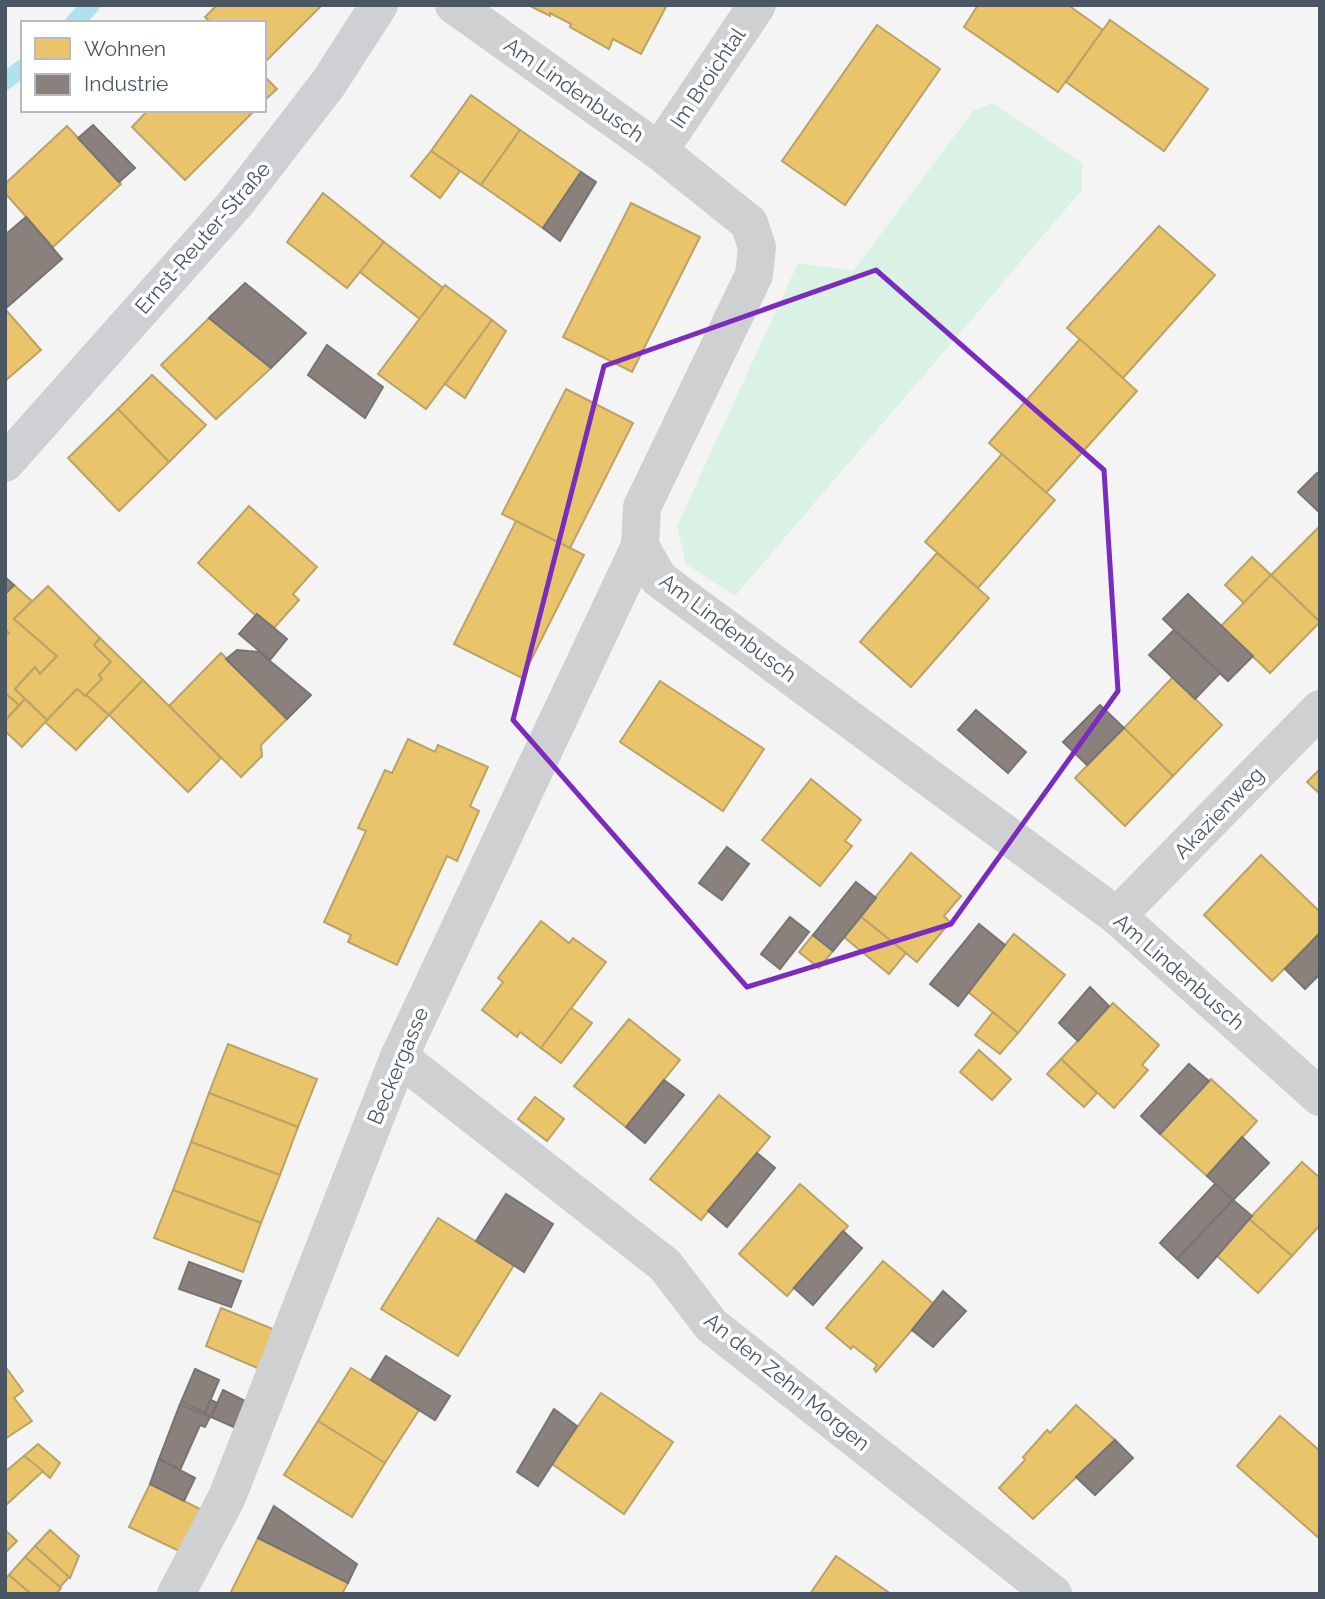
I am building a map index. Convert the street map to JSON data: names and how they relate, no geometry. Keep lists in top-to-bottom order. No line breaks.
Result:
{"streets":{"street":["Im Broichtal","Am Lindenbusch","Ernst-Reuter-Straße","Akazienweg","Beckergasse","An den Zehn Morgen"]},"crossings":[["Im Broichtal","Am Lindenbusch"],["Am Lindenbusch","Akazienweg"],["Am Lindenbusch","Beckergasse"],["Beckergasse","An den Zehn Morgen"]],"legend":["Wohnen","Industrie"]}
